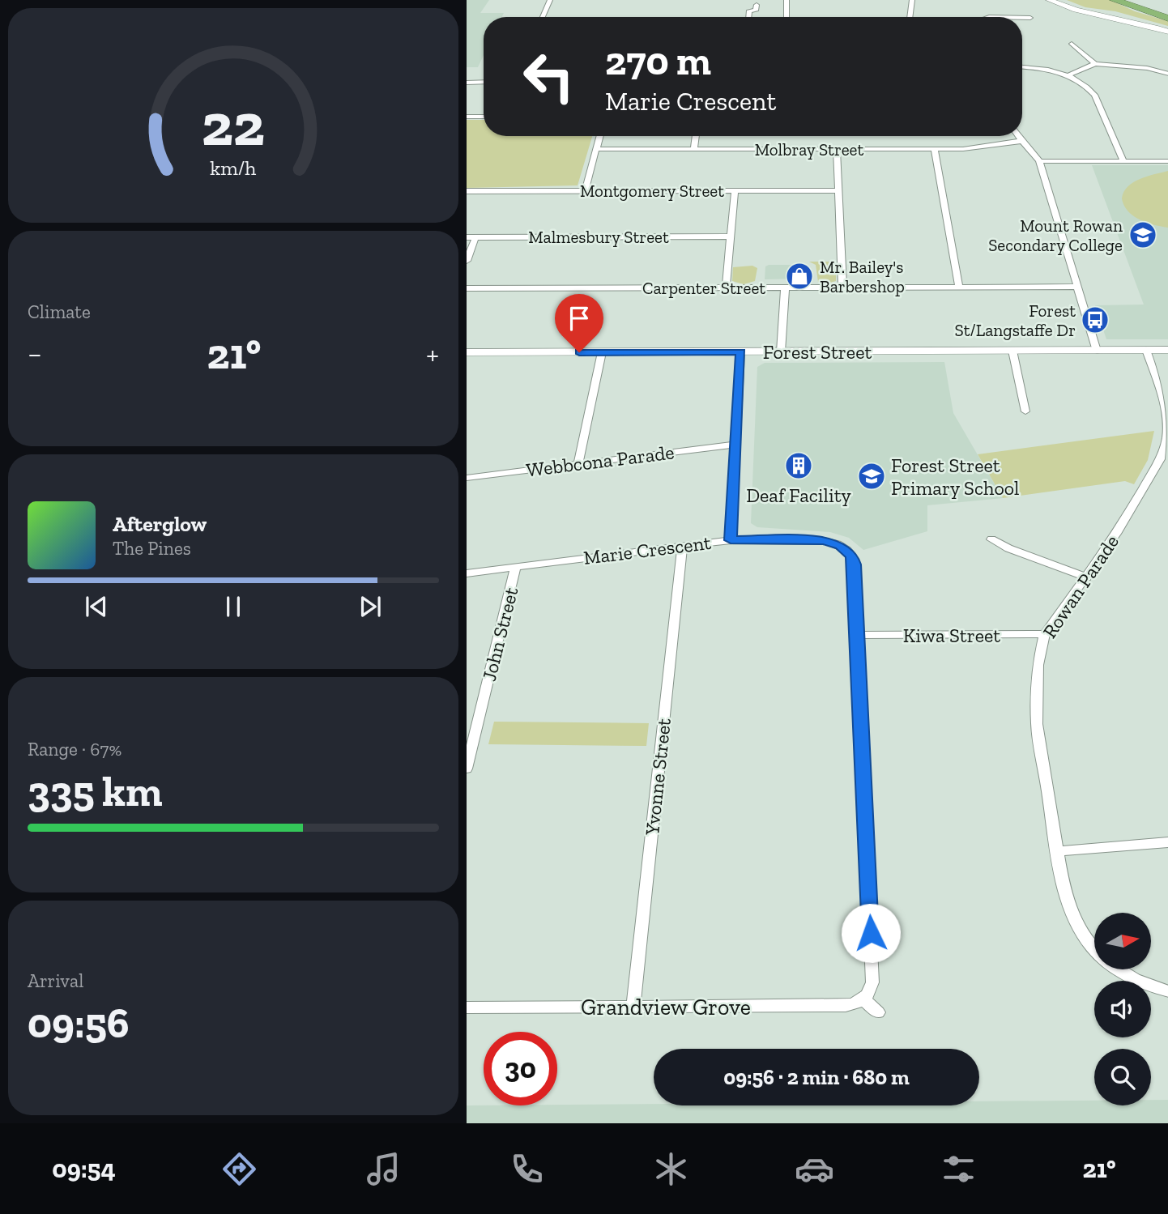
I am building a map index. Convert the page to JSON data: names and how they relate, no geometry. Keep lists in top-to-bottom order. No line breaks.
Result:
{"streets":{"street":["Molbray Street","Montgomery Street","Malmesbury Street","Carpenter Street","Forest Street","Webbcona Parade","Marie Crescent","Rowan Parade","John Street","Kiwa Street","Yvonne Street","Grandview Grove"]},"crossings":[["Forest Street","Rowan Parade"],["Marie Crescent","John Street"],["Marie Crescent","Kiwa Street"],["Marie Crescent","Yvonne Street"],["Marie Crescent","Grandview Grove"],["Rowan Parade","Kiwa Street"],["Yvonne Street","Grandview Grove"]],"places":{"school or university":["Mount Rowan Secondary College","Forest Street Primary School"],"shop":["Mr. Bailey's Barbershop"],"bus stop":["Forest St/Langstaffe Dr"],"building":["Deaf Facility"]},"north":"right","page":{"turn":["270 m","Marie Crescent"],"tile":["Climate",["Range · 67%","335 km"],["Arrival","09:56"]],"heat":["−","21°","+"],"song":["Afterglow","The Pines"],"limit":"30","trip":"09:56 · 2 min · 680 m","tabs":["09:54","21°"],"gauge":["22","km/h"]}}
